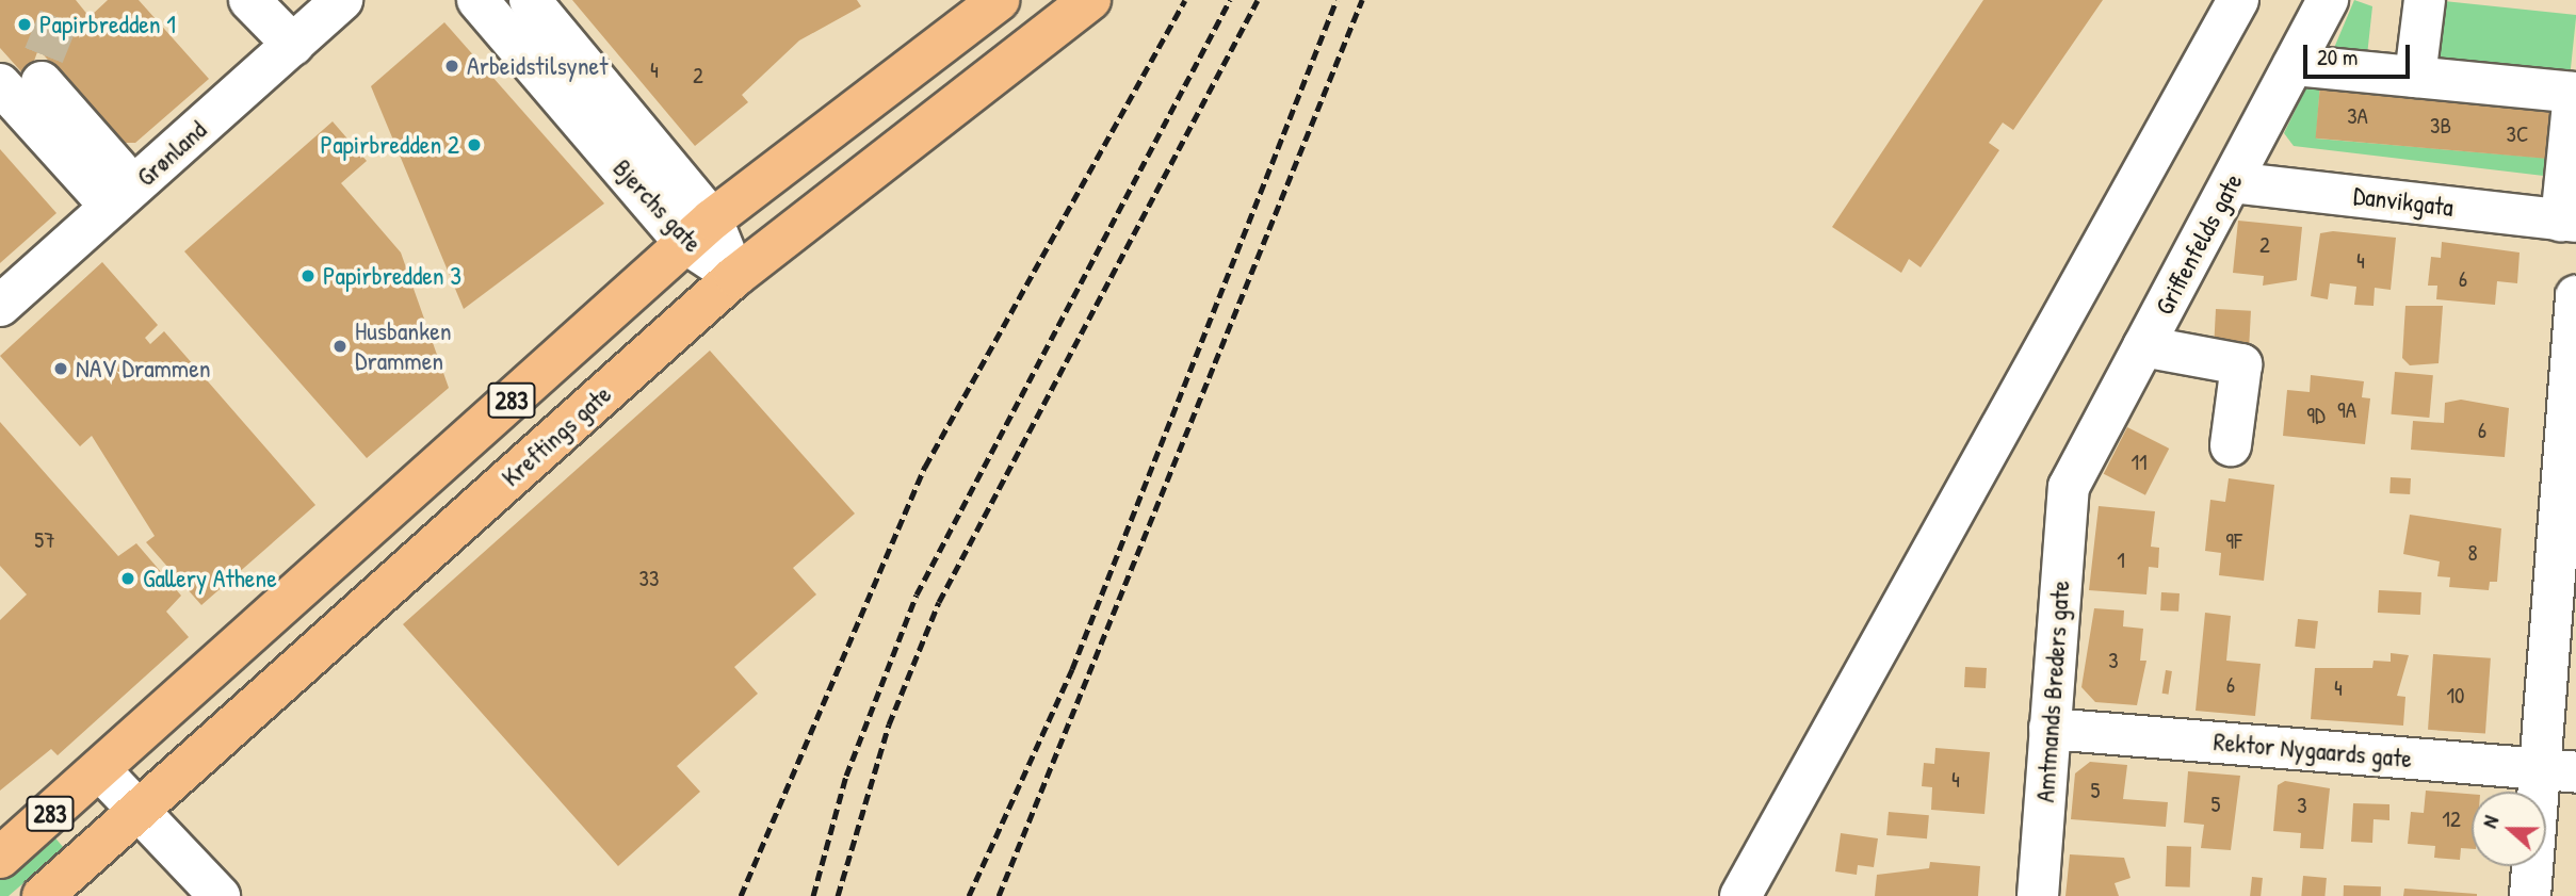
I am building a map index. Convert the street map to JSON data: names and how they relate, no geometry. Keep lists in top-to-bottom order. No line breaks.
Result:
{"streets":{"main road":["283","Kreftings gate"],"street":["Grønland","Danvikgata","Bjerchs gate","Griffenfelds gate","Amtmands Breders gate","Rektor Nygaards gate"]},"crossings":[["Danvikgata","Griffenfelds gate"],["Bjerchs gate","283"],["Bjerchs gate","Kreftings gate"],["Griffenfelds gate","Amtmands Breders gate"],["Amtmands Breders gate","Rektor Nygaards gate"]],"places":["Papirbredden 1","Arbeidstilsynet","Papirbredden 2","Papirbredden 3","Husbanken Drammen","NAV Drammen","Gallery Athene"],"house_numbers":["4","2","3A","3B","3C","2","4","6","9A","9D","6","11","57","9F","8","1","33","3","6","4","10","4","5","5","3","12"],"scale_bar":"20 m","north":"left"}
